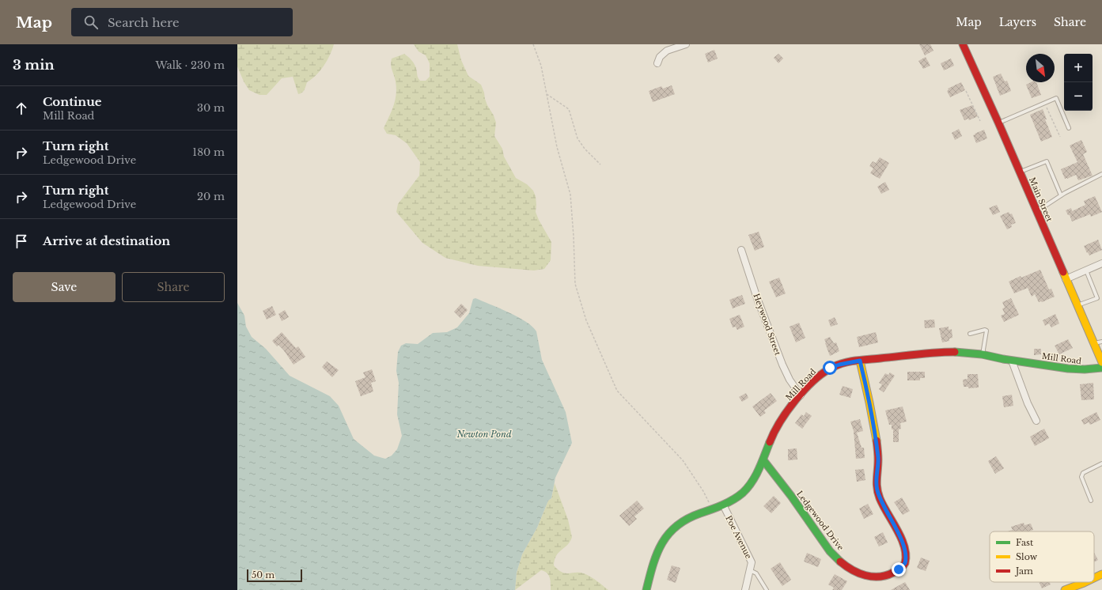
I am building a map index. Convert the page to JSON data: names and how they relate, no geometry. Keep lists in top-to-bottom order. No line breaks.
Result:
{"streets":{"street":["Main Street","Heywood Street","Mill Road","Ledgewood Drive","Poe Avenue"]},"crossings":[["Heywood Street","Mill Road"],["Mill Road","Ledgewood Drive"],["Mill Road","Poe Avenue"]],"water":["Newton Pond"],"legend":["Fast","Slow","Jam"],"scale_bar":"50 m","north":"bottom right","page":{"header":"Map","search":"Search here","nav":["Map","Layers","Share"],"heading":["3 min","Walk · 230 m"],"map_buttons":["+","−"],"list":[["Continue","Mill Road","30 m"],["Turn right","Ledgewood Drive","180 m"],["Turn right","Ledgewood Drive","20 m"],"Arrive at destination"],"buttons":["Save","Share"],"scale":"50 m"}}
